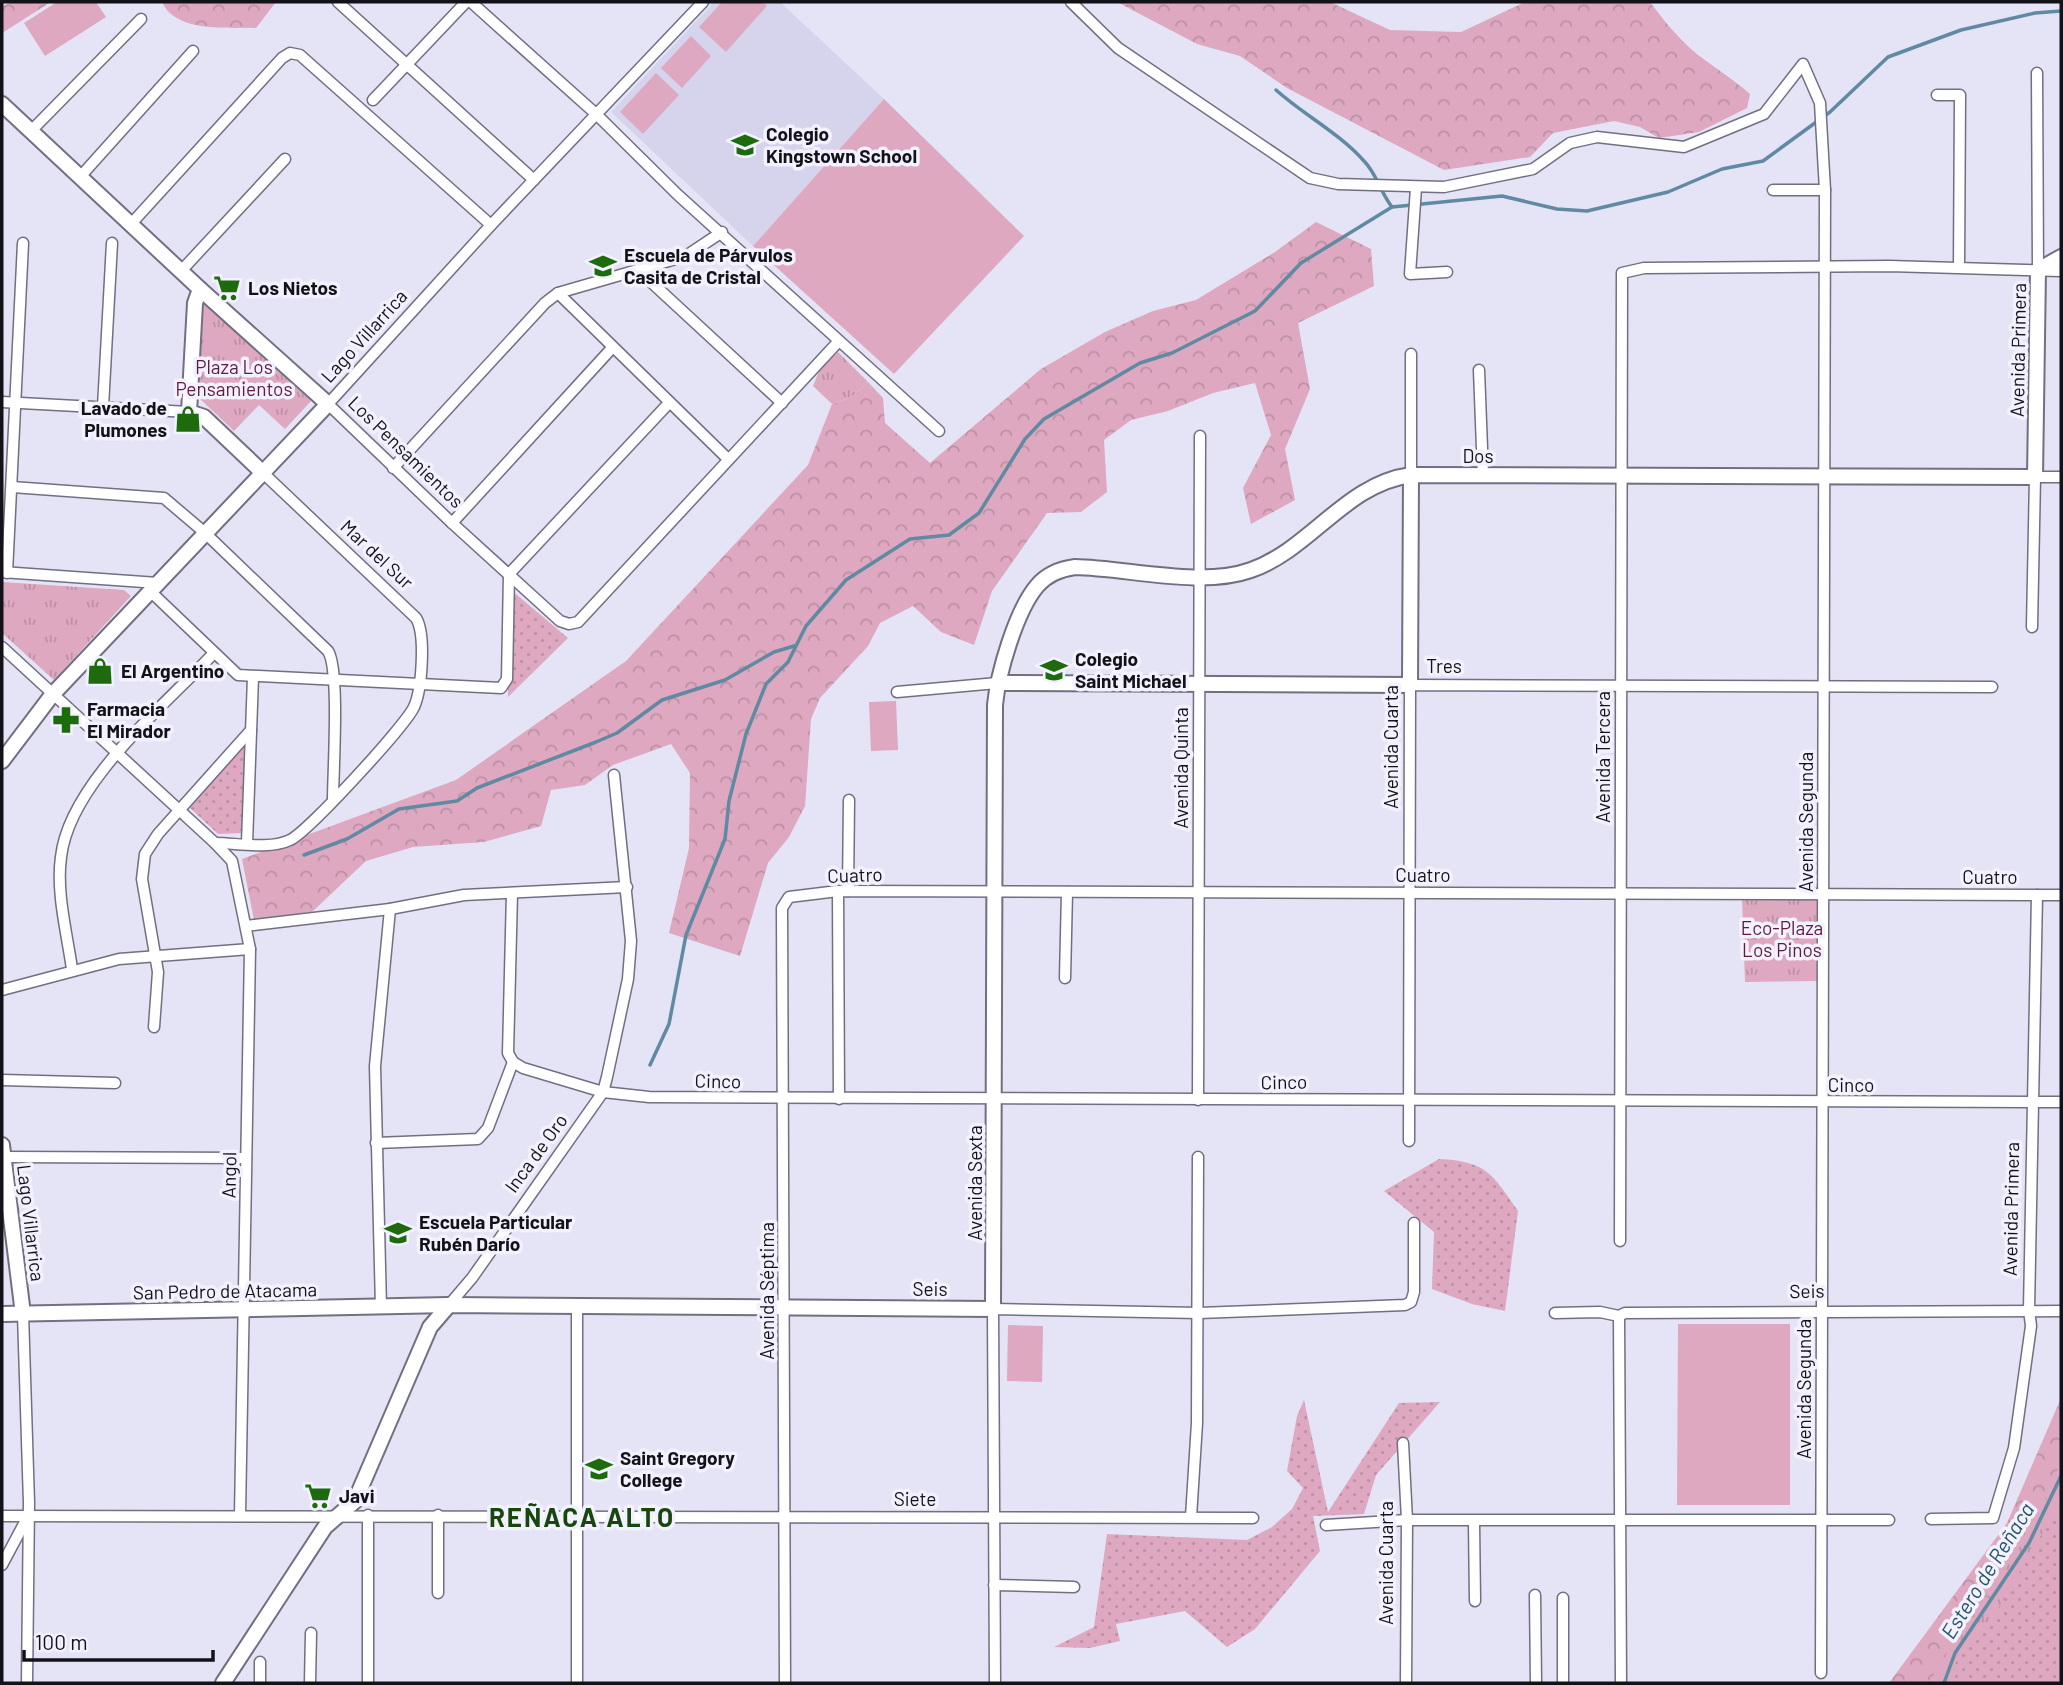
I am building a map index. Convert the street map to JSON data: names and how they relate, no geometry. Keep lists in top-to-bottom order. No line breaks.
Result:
{"streets":{"street":["Lago Villarrica","Avenida Primera","Los Pensamientos","Dos","Mar del Sur","Tres","Avenida Cuarta","Avenida Tercera","Avenida Quinta","Avenida Segunda","Cuatro","Cinco","Inca de Oro","Angol","Avenida Sexta","Seis","San Pedro de Atacama","Avenida Séptima","Siete"]},"crossings":[["Lago Villarrica","Los Pensamientos"],["Lago Villarrica","Mar del Sur"],["Lago Villarrica","Angol"],["Lago Villarrica","San Pedro de Atacama"],["Lago Villarrica","Siete"],["Avenida Primera","Dos"],["Avenida Primera","Cuatro"],["Avenida Primera","Cinco"],["Avenida Primera","Seis"],["Dos","Tres"],["Dos","Avenida Cuarta"],["Dos","Avenida Tercera"],["Dos","Avenida Quinta"],["Dos","Avenida Segunda"],["Dos","Avenida Sexta"],["Mar del Sur","Angol"],["Tres","Avenida Cuarta"],["Tres","Avenida Tercera"],["Tres","Avenida Quinta"],["Tres","Avenida Segunda"],["Tres","Avenida Sexta"],["Avenida Cuarta","Cuatro"],["Avenida Cuarta","Cinco"],["Avenida Tercera","Avenida Segunda"],["Avenida Tercera","Cuatro"],["Avenida Tercera","Cinco"],["Avenida Quinta","Cuatro"],["Avenida Quinta","Cinco"],["Avenida Segunda","Cuatro"],["Avenida Segunda","Cinco"],["Avenida Segunda","Seis"],["Cuatro","Avenida Sexta"],["Cuatro","Avenida Séptima"],["Cinco","Inca de Oro"],["Cinco","Avenida Sexta"],["Cinco","Avenida Séptima"],["Inca de Oro","Seis"],["Inca de Oro","San Pedro de Atacama"],["Inca de Oro","Siete"],["Angol","San Pedro de Atacama"],["Angol","Siete"],["Avenida Sexta","Seis"],["Avenida Sexta","Siete"],["Seis","San Pedro de Atacama"],["Seis","Avenida Séptima"],["Avenida Séptima","Siete"]],"districts":["REÑACA ALTO"],"water":["Estero de Reñaca"],"parks":["Plaza Los Pensamientos","Eco-Plaza Los Pinos"],"places":{"school or university":["Colegio Kingstown School","Escuela de Párvulos Casita de Cristal","Colegio Saint Michael","Escuela Particular Rubén Darío","Saint Gregory College"],"supermarket":["Los Nietos","Javi"],"shop":["Lavado de Plumones","El Argentino"],"pharmacy":["Farmacia El Mirador"]},"scale_bar":"100 m"}
